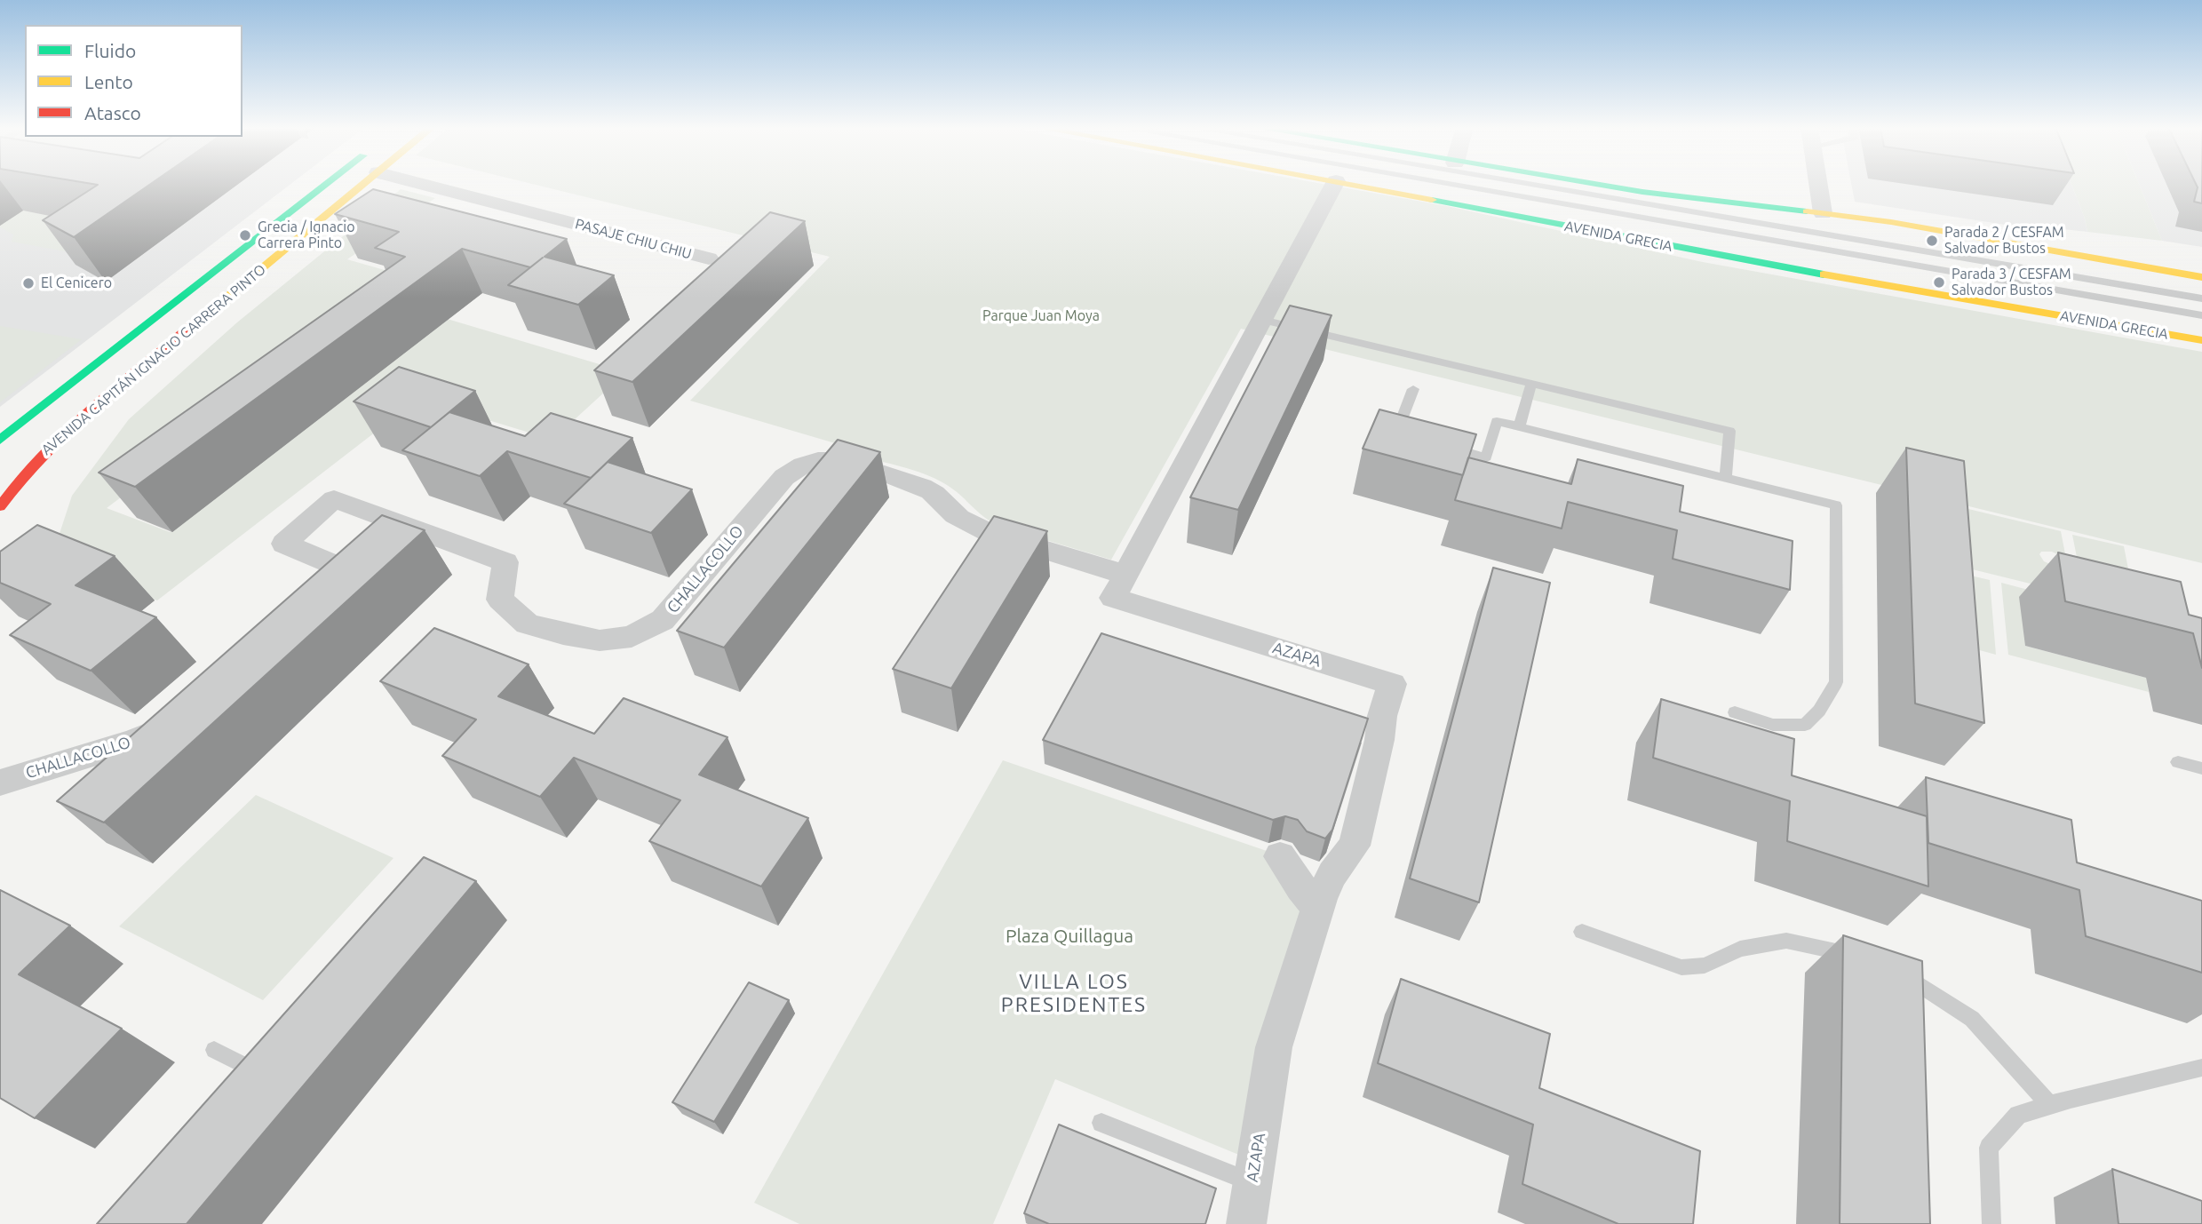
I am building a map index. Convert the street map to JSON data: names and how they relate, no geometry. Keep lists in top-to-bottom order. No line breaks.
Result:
{"streets":{"main road":["AVENIDA GRECIA","AVENIDA CAPITÁN IGNACIO CARRERA PINTO"],"street":["PASAJE CHIU CHIU","CHALLACOLLO","AZAPA"]},"crossings":[["CHALLACOLLO","AZAPA"]],"districts":["VILLA LOS PRESIDENTES"],"parks":["Parque Juan Moya","Plaza Quillagua"],"places":["Grecia / Ignacio Carrera Pinto","Parada 2 / CESFAM Salvador Bustos","Parada 3 / CESFAM Salvador Bustos","El Cenicero"],"legend":["Fluido","Lento","Atasco"]}
